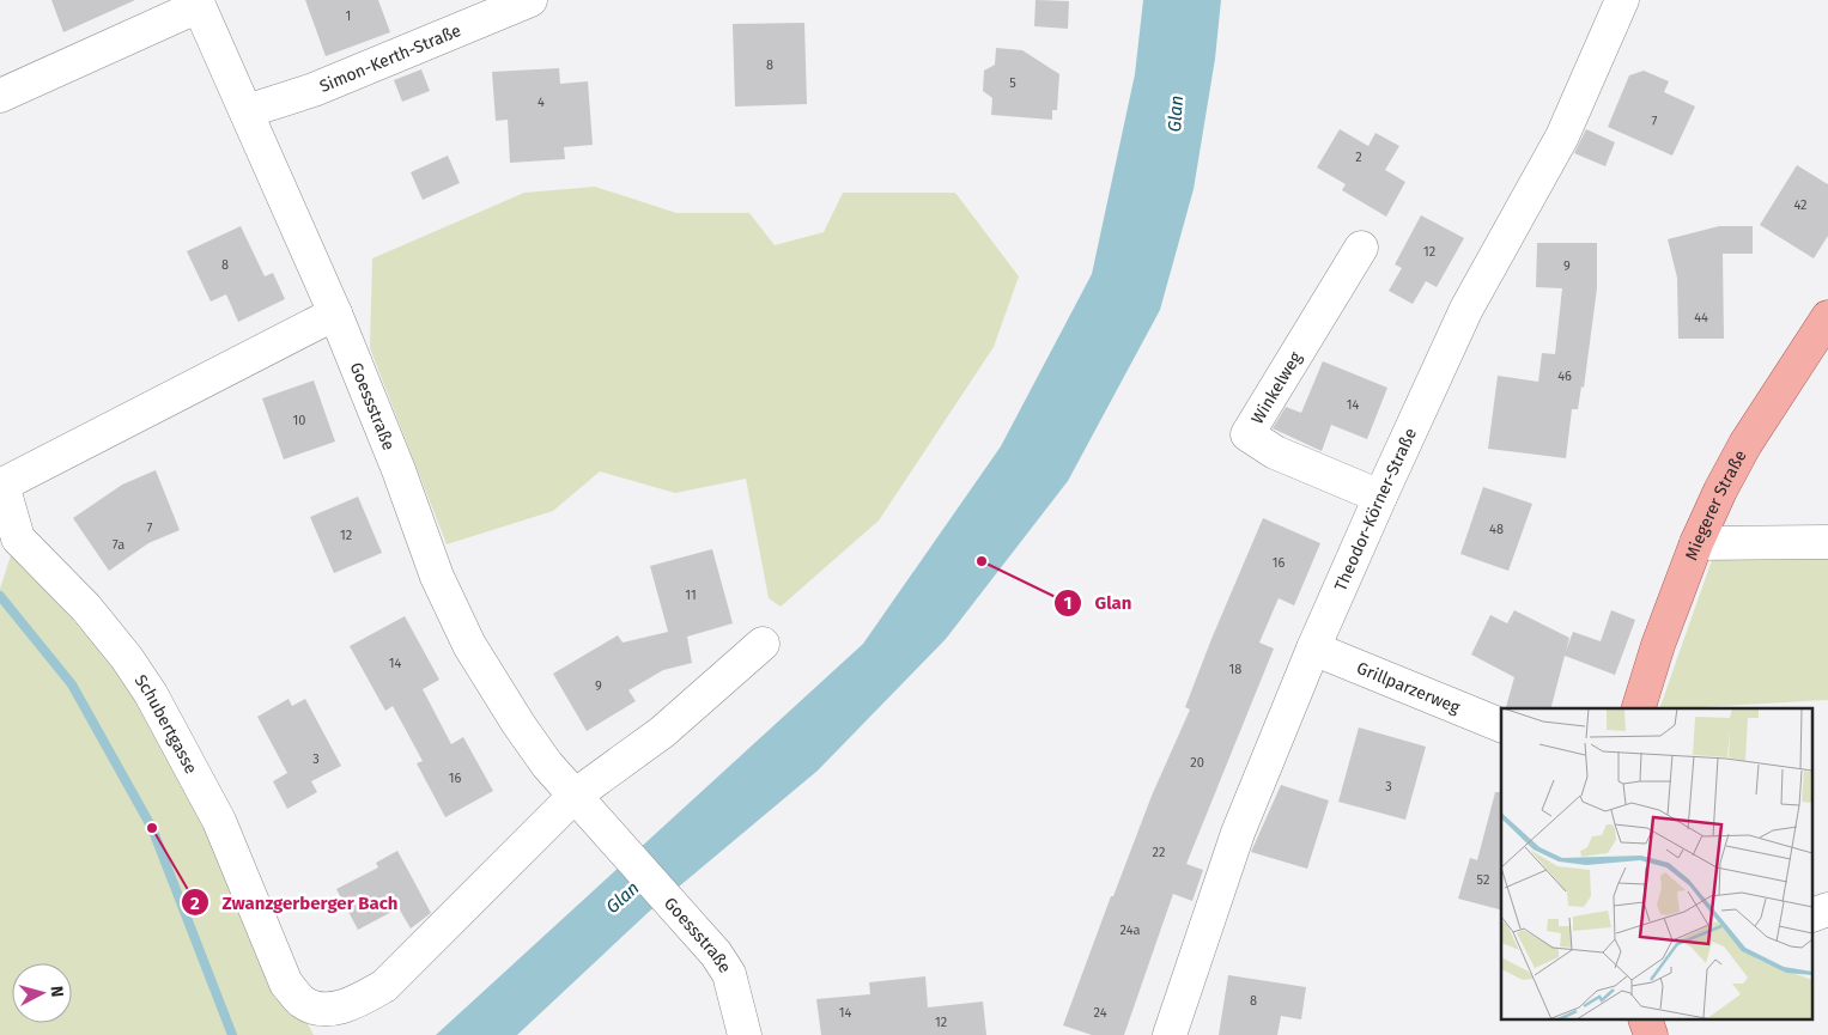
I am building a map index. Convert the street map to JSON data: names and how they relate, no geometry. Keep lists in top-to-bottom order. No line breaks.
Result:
{"streets":{"main road":["Miegerer Straße"],"street":["Simon-Kerth-Straße","Winkelweg","Goessstraße","Theodor-Körner-Straße","Grillparzerweg","Schubertgasse"]},"crossings":[["Simon-Kerth-Straße","Goessstraße"],["Winkelweg","Theodor-Körner-Straße"],["Goessstraße","Schubertgasse"],["Theodor-Körner-Straße","Grillparzerweg"]],"water":["Glan"],"places":["Glan","Zwanzgerberger Bach"],"house_numbers":["1","8","5","4","7","2","42","12","8","9","44","46","14","10","7","48","12","7a","16","11","14","18","9","3","20","16","3","22","52","24a","8","14","24","12"],"north":"right"}
